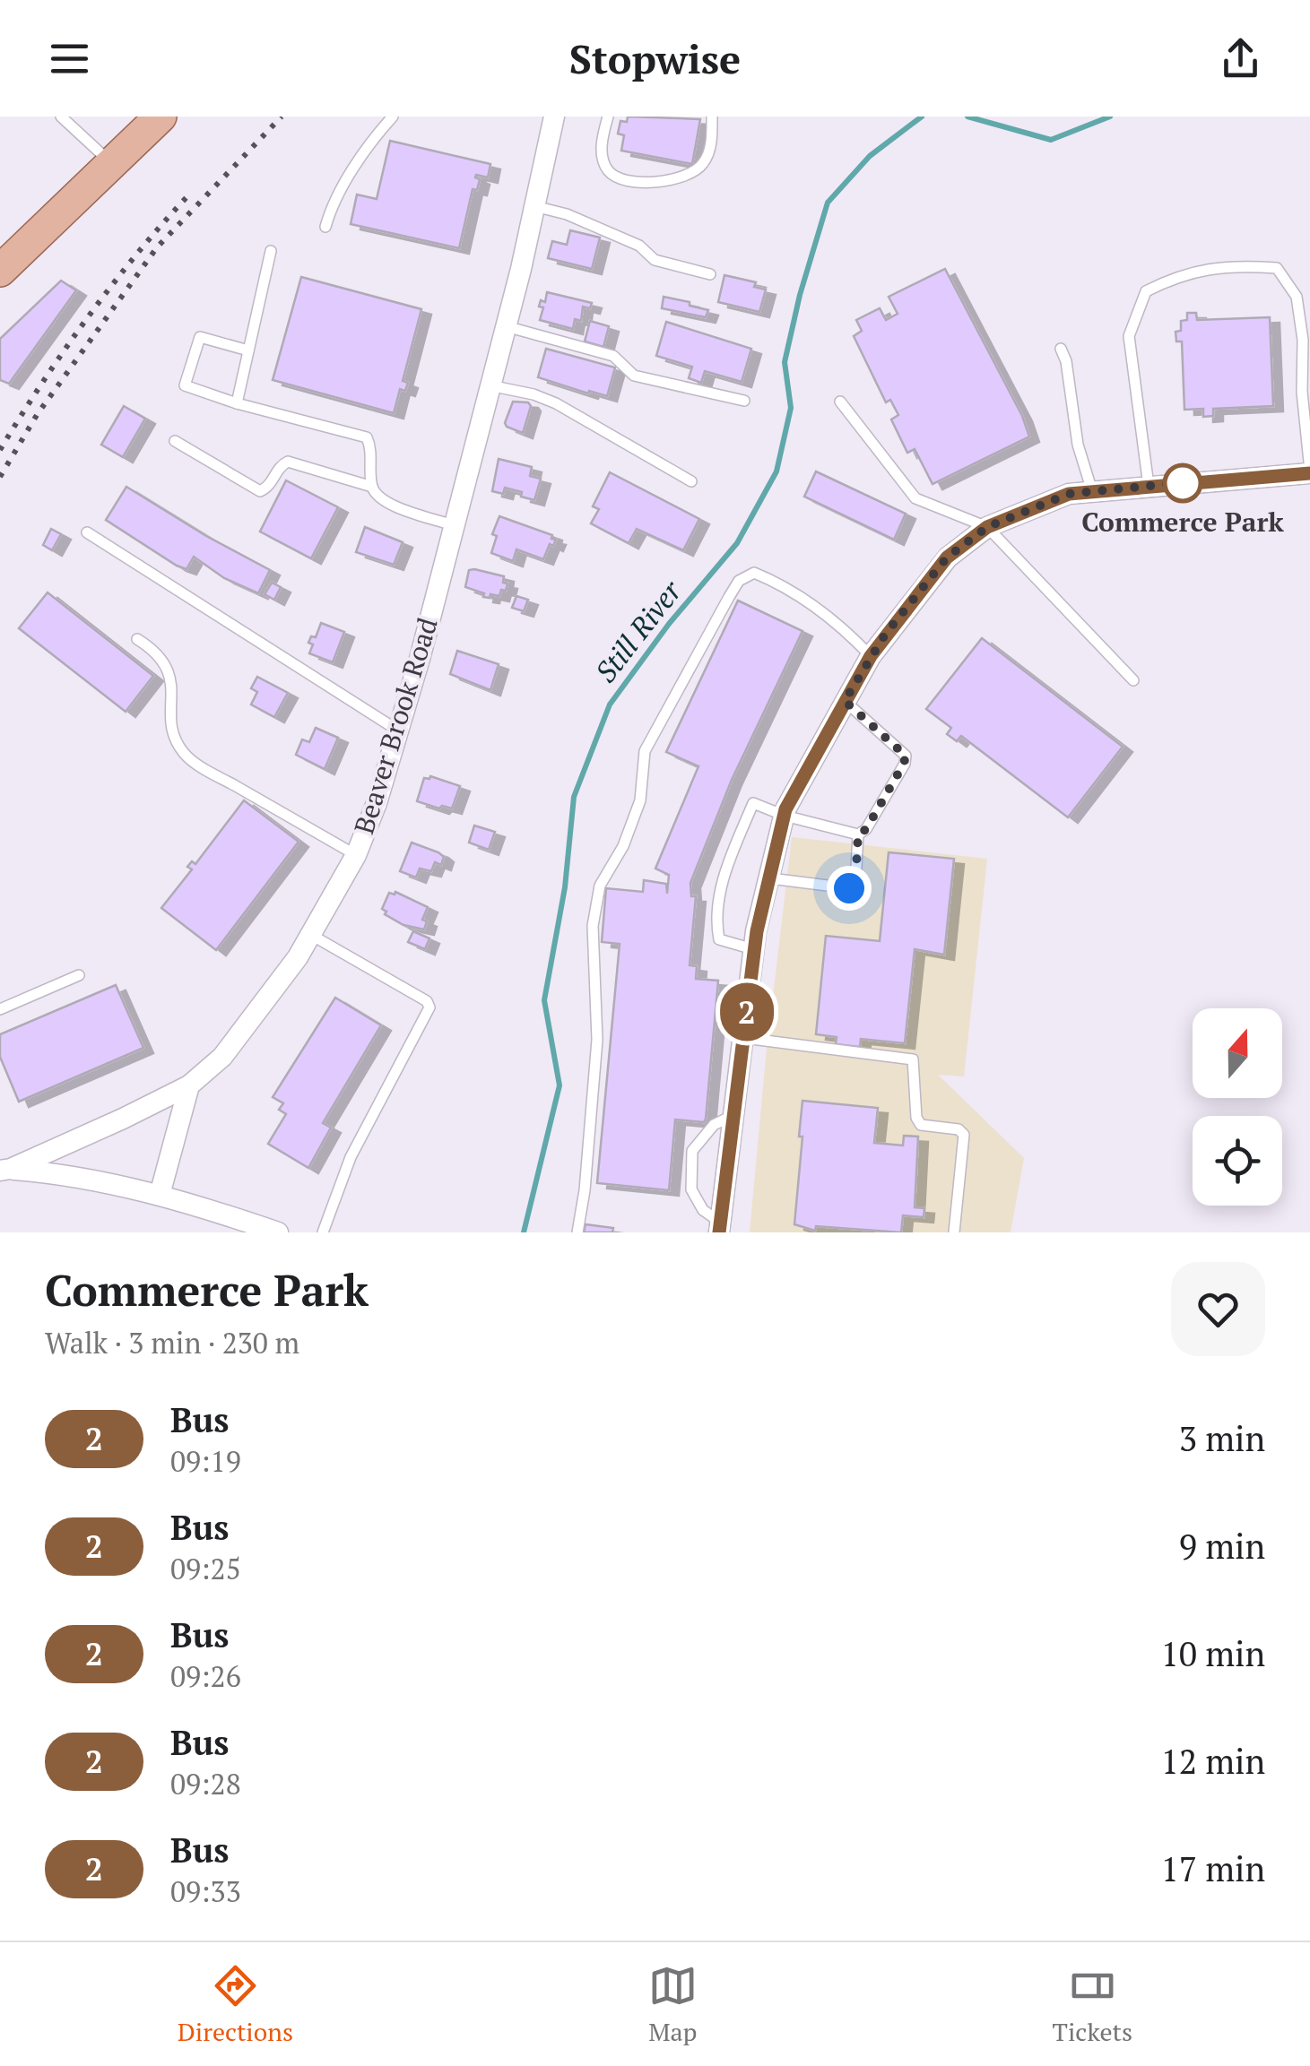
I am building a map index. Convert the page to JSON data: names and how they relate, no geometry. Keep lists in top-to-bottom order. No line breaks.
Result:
{"streets":{"street":["Beaver Brook Road"]},"water":["Still River"],"places":["Commerce Park"],"lines":["bus line 2"],"north":"top","page":{"header":"Stopwise","on_map":"2","heading":["Commerce Park","Walk · 3 min · 230 m"],"list":[{"mark":"2","name":"Bus","note":"09:19","value":"3 min"},{"mark":"2","name":"Bus","note":"09:25","value":"9 min"},{"mark":"2","name":"Bus","note":"09:26","value":"10 min"},{"mark":"2","name":"Bus","note":"09:28","value":"12 min"},{"mark":"2","name":"Bus","note":"09:33","value":"17 min"}],"tabs":["Directions","Map","Tickets"]}}
